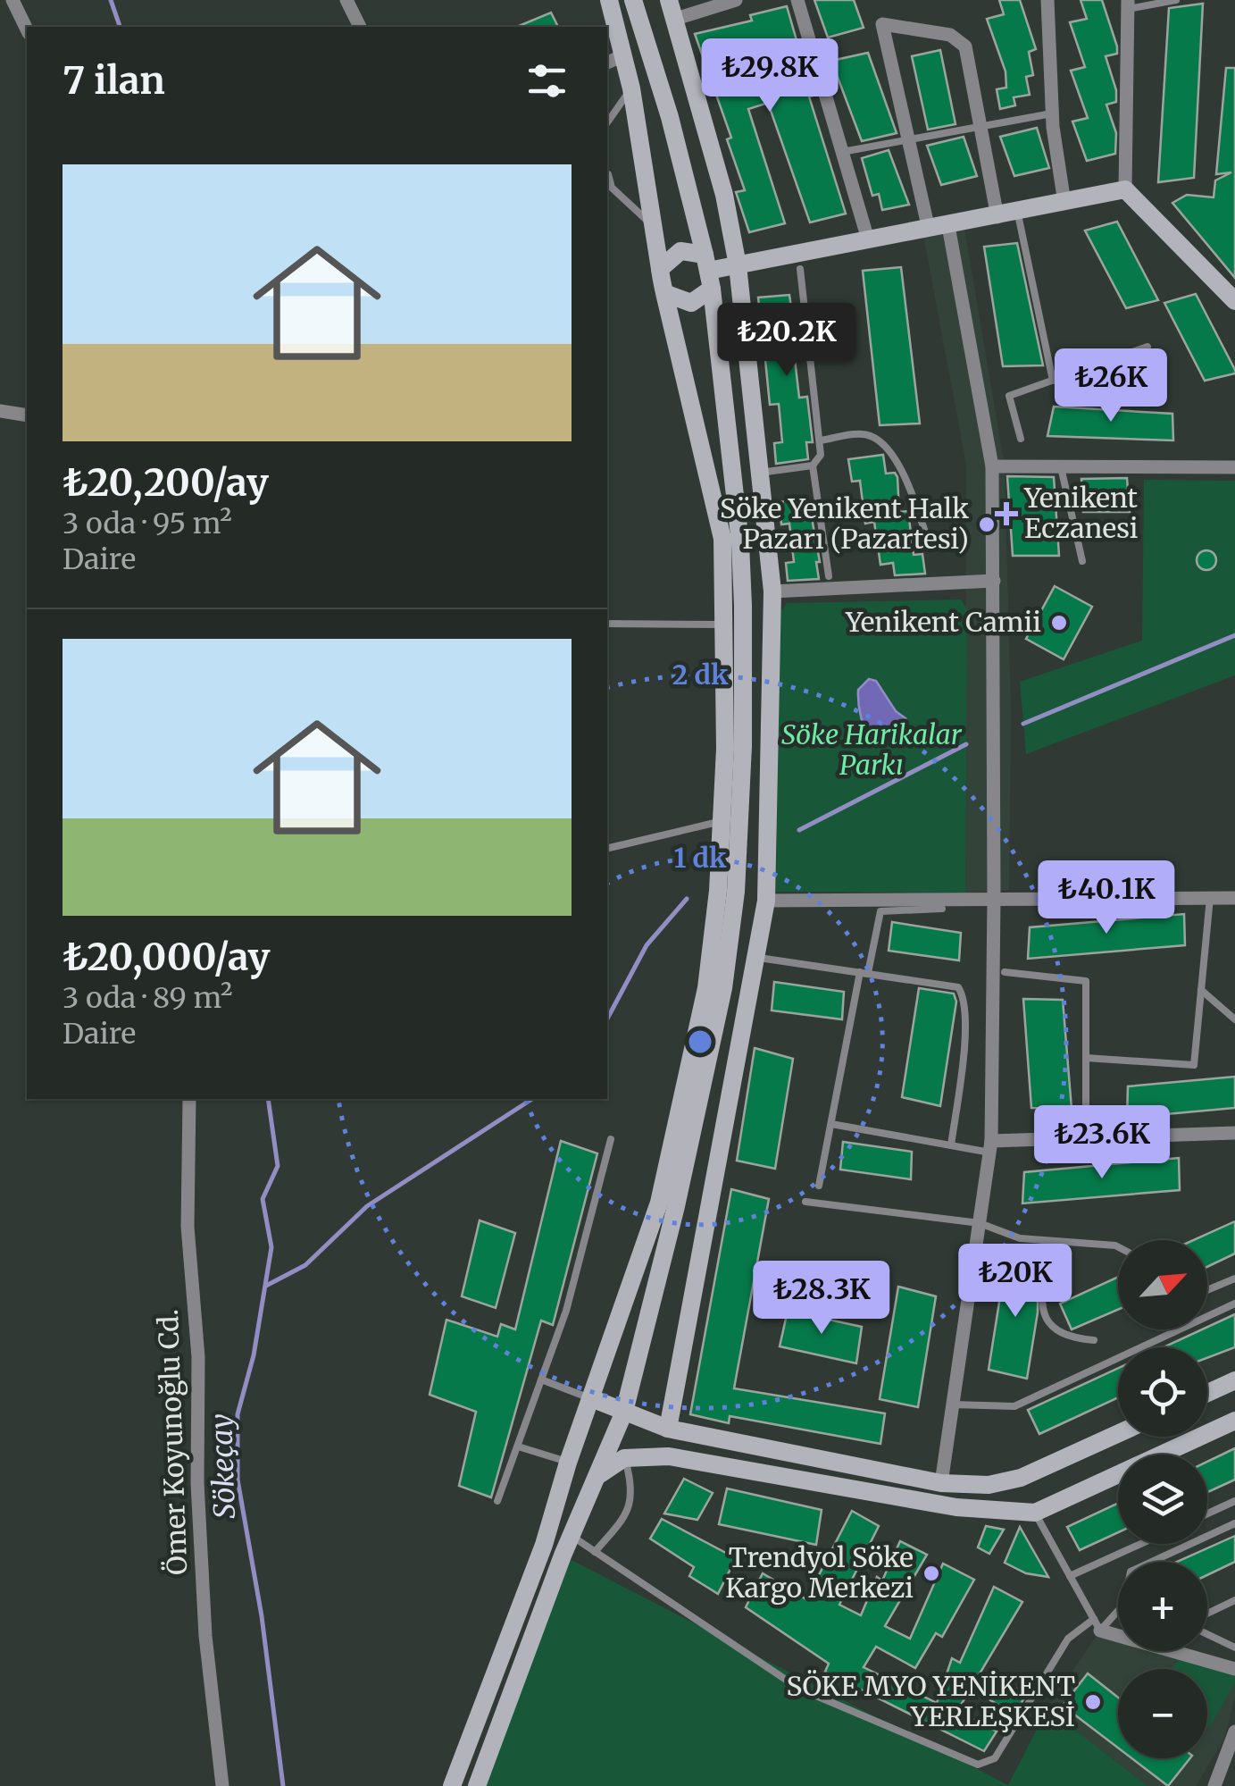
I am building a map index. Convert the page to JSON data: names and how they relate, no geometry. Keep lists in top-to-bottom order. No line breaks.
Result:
{"streets":{"street":["Ömer Koyunoğlu Cd."]},"water":["Sökeçay"],"parks":["Söke Harikalar Parkı"],"places":{"health":["Yenikent Eczanesi"],"other":["Söke Yenikent Halk Pazarı (Pazartesi)","Yenikent Camii","Trendyol Söke Kargo Merkezi","SÖKE MYO YENİKENT YERLEŞKESİ"]},"north":"top right","page":{"heading":"7 ilan","price":["₺29.8K","₺20.2K","₺26K","₺40.1K","₺23.6K","₺20K","₺28.3K"],"list":[{"name":"₺20,200/ay","note":"3 oda · 95 m² · Daire"},{"name":"₺20,000/ay","note":"3 oda · 89 m² · Daire"}],"map_buttons":["+","−"]},"rings":["2 dk","1 dk"]}
